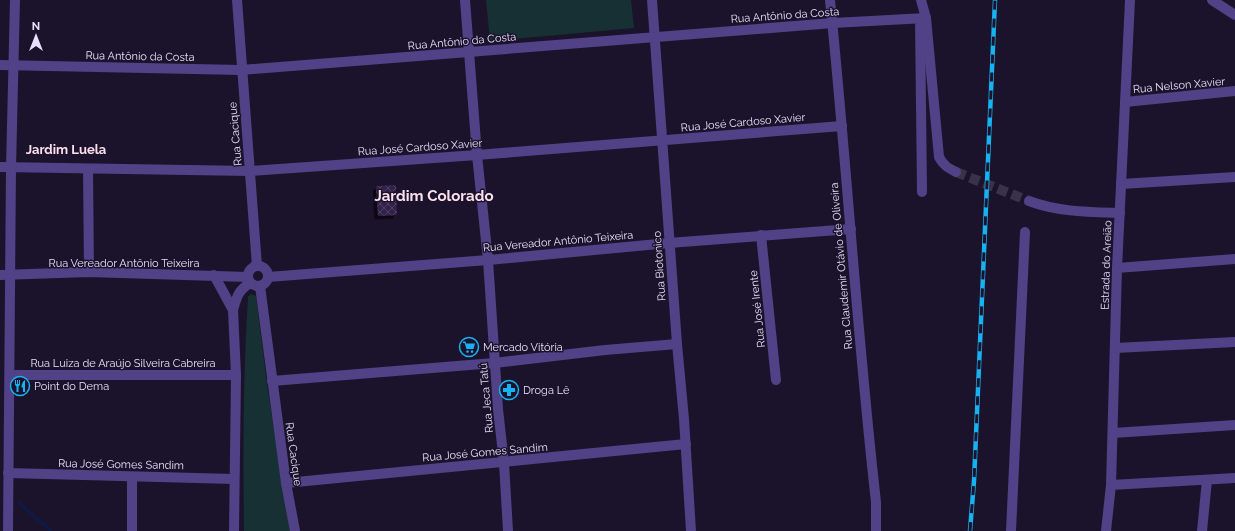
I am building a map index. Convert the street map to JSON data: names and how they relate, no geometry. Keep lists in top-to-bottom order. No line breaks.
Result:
{"streets":{"street":["Rua Antônio da Costa","Rua Nelson Xavier","Rua José Cardoso Xavier","Rua Cacique","Rua Vereador Antônio Teixeira","Estrada do Areião","Rua Biotonico","Rua Claudemir Otávio de Oliveira","Rua José Irente","Rua Luiza de Araújo Silveira Cabreira","Rua Jeca Tatú","Rua José Gomes Sandim"]},"crossings":[["Rua Antônio da Costa","Rua Cacique"],["Rua Antônio da Costa","Rua Biotonico"],["Rua Antônio da Costa","Rua Claudemir Otávio de Oliveira"],["Rua Antônio da Costa","Rua Jeca Tatú"],["Rua Nelson Xavier","Estrada do Areião"],["Rua José Cardoso Xavier","Rua Cacique"],["Rua José Cardoso Xavier","Rua Biotonico"],["Rua José Cardoso Xavier","Rua Claudemir Otávio de Oliveira"],["Rua José Cardoso Xavier","Rua Jeca Tatú"],["Rua Cacique","Rua Vereador Antônio Teixeira"],["Rua Cacique","Rua José Gomes Sandim"],["Rua Vereador Antônio Teixeira","Rua Biotonico"],["Rua Vereador Antônio Teixeira","Rua Claudemir Otávio de Oliveira"],["Rua Vereador Antônio Teixeira","Rua José Irente"],["Rua Vereador Antônio Teixeira","Rua Jeca Tatú"],["Rua Biotonico","Rua José Gomes Sandim"],["Rua Jeca Tatú","Rua José Gomes Sandim"]],"districts":["Jardim Luela","Jardim Colorado"],"places":{"supermarket":["Mercado Vitória"],"restaurant":["Point do Dema"],"pharmacy":["Droga Lê"]},"north":"top"}
